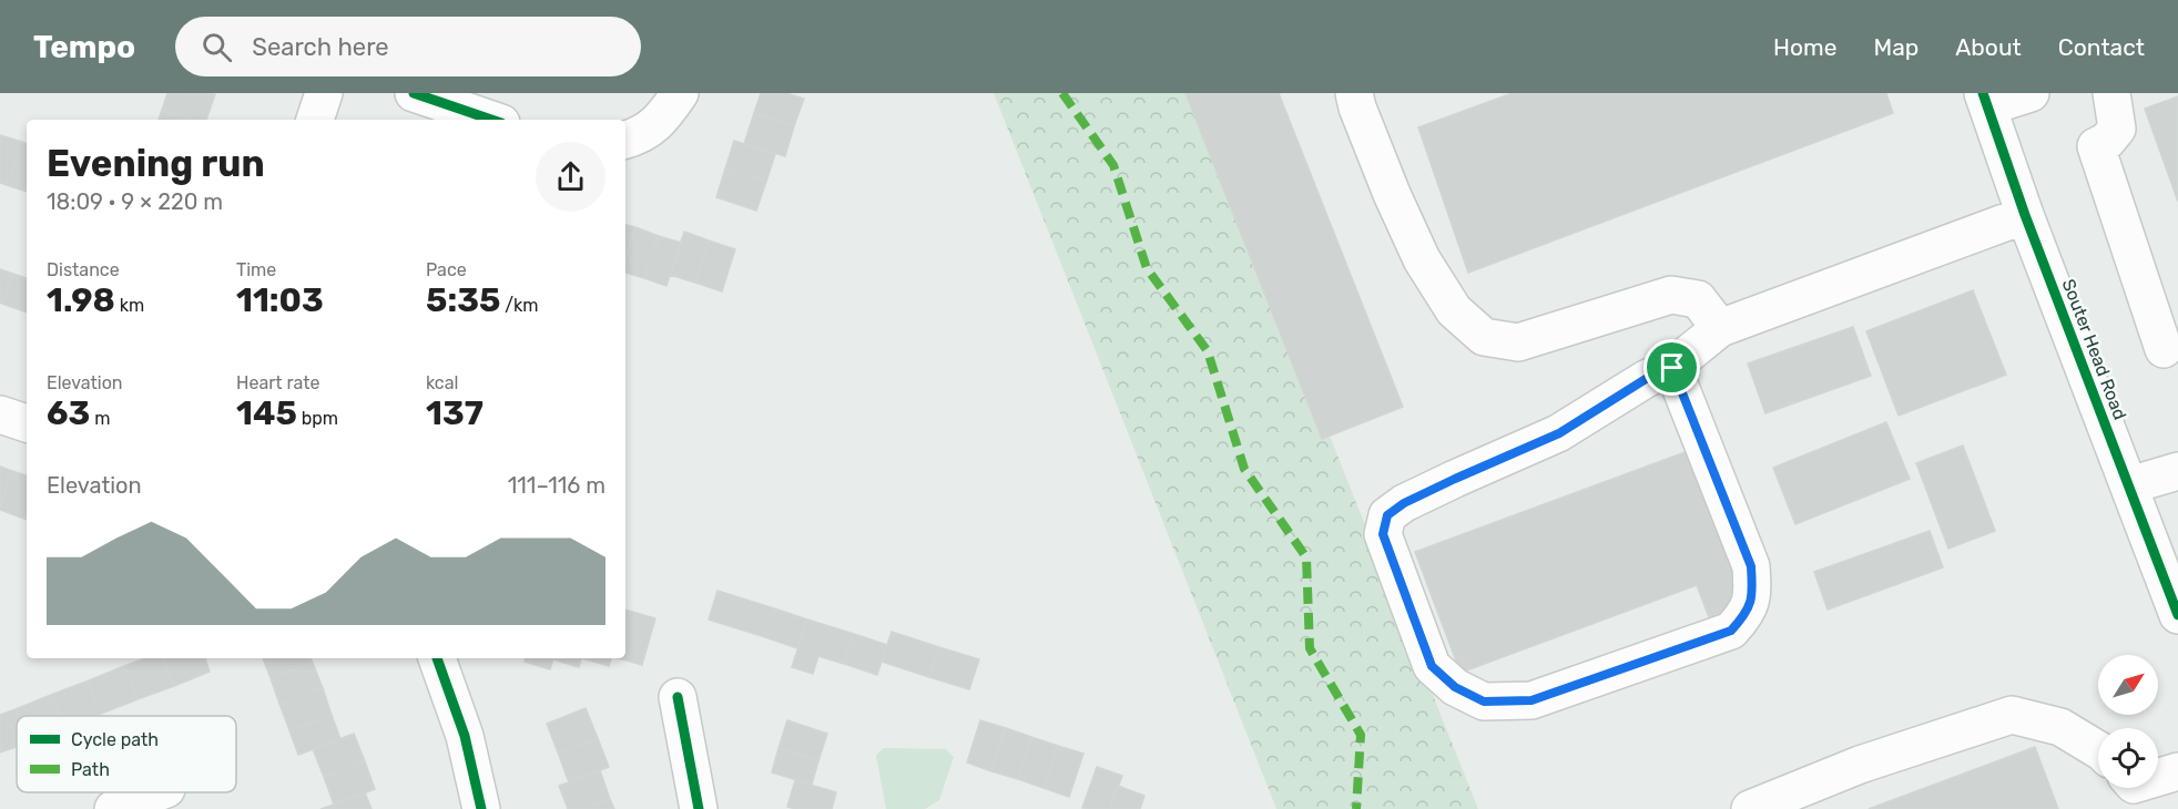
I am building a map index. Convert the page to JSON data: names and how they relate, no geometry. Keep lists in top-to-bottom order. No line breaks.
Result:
{"streets":{"street":["Souter Head Road"]},"legend":["Cycle path","Path"],"north":"top right","page":{"header":"Tempo","search":"Search here","nav":["Home","Map","About","Contact"],"heading":["Evening run","18:09 · 9 × 220 m"],"stats":[["Distance","1.98 km"],["Time","11:03"],["Pace","5:35 /km"],["Elevation","63 m"],["Heart rate","145 bpm"],["kcal","137"]],"chart":["Elevation","111–116 m"]}}
